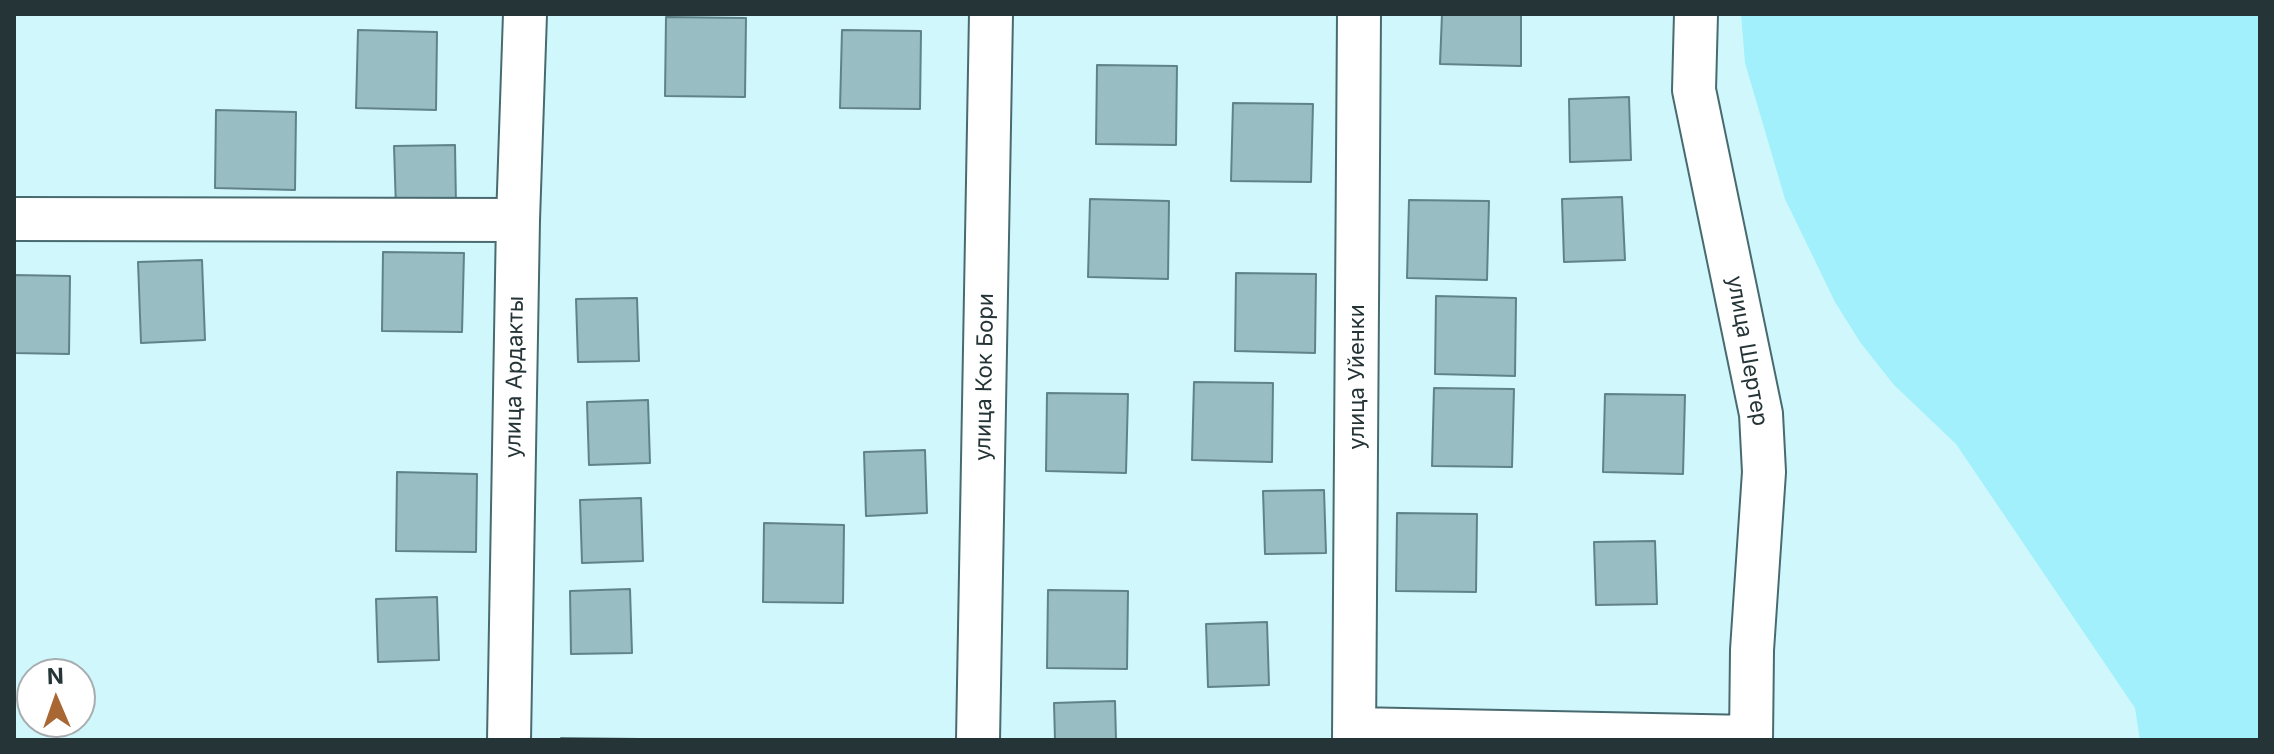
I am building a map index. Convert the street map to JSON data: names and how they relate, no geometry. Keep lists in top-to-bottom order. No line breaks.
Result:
{"streets":{"street":["улица Шертер","улица Ардакты","улица Кок Бори","улица Уйенки"]},"north":"top"}
